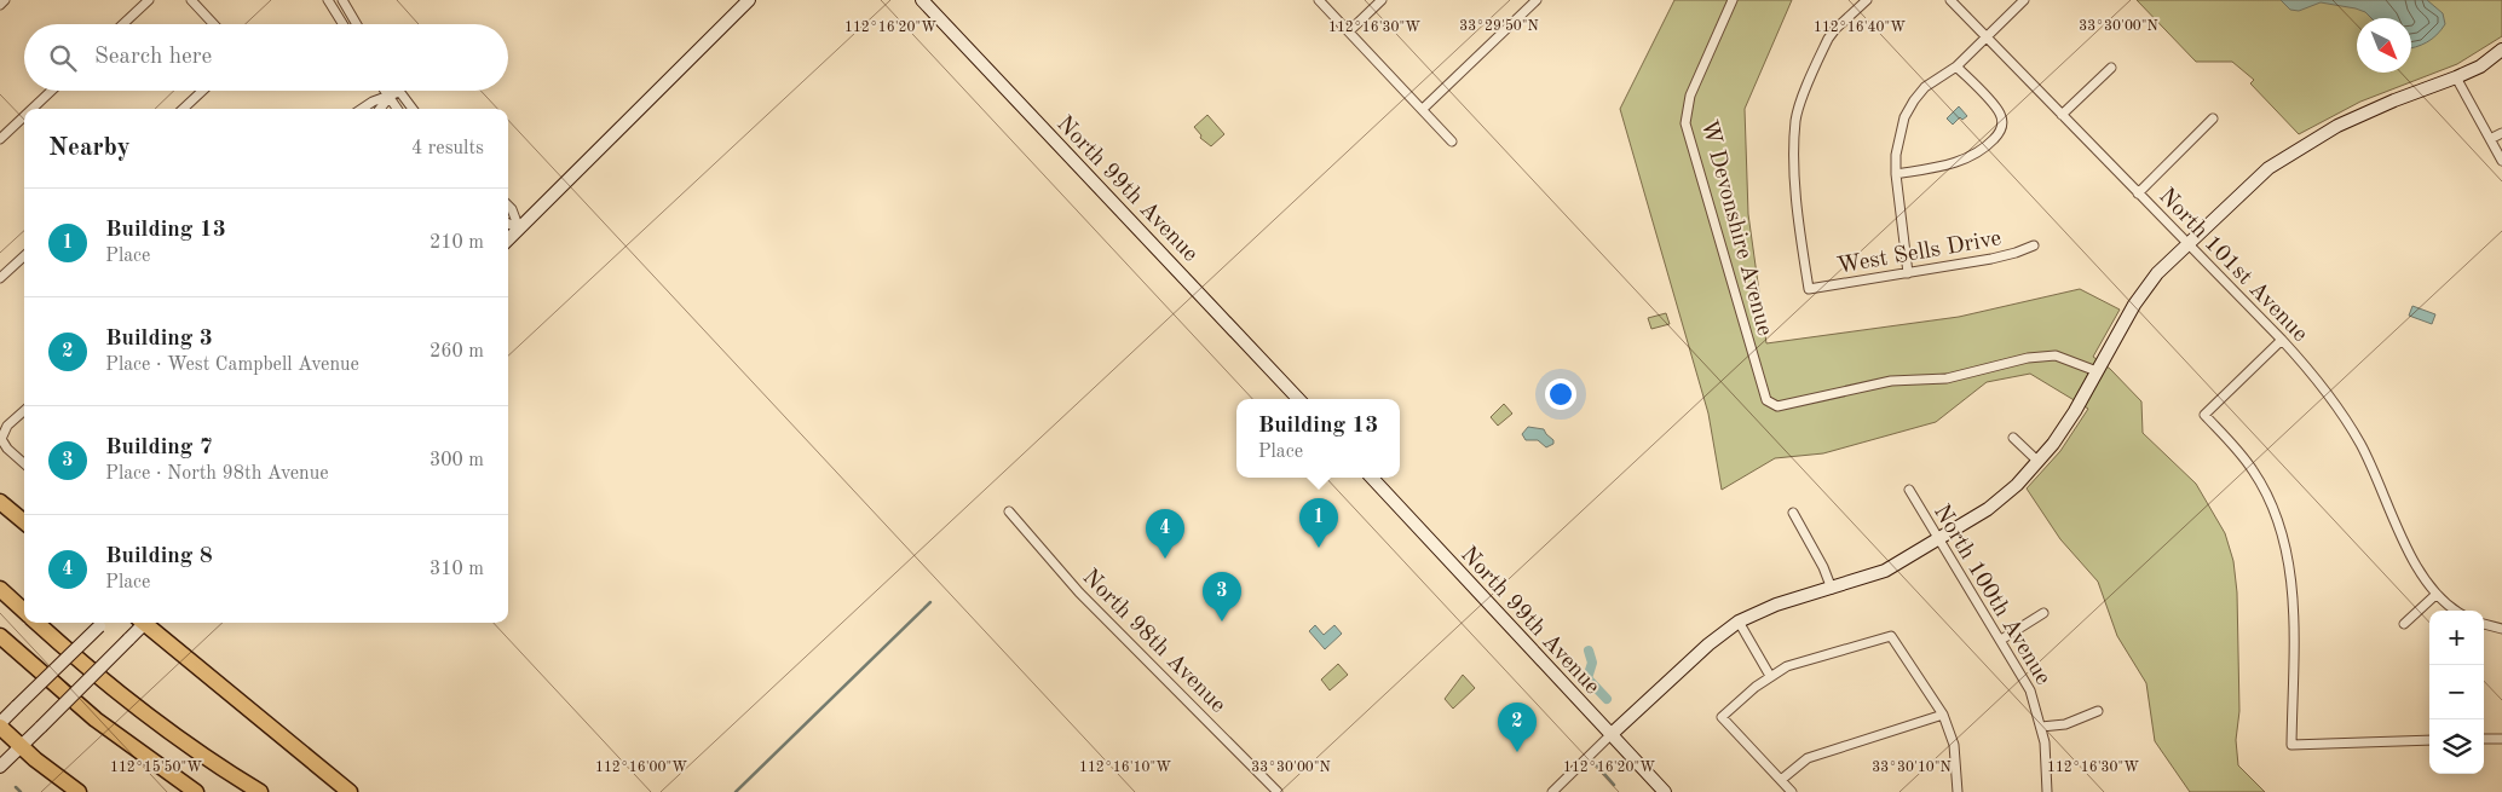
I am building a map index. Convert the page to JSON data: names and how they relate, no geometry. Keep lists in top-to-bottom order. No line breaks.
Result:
{"streets":{"main road":["North 99th Avenue"],"street":["W Devonshire Avenue","West Sells Drive","North 101st Avenue","North 100th Avenue","North 98th Avenue"]},"north":"bottom right","page":{"search":"Search here","heading":["Nearby","4 results"],"list":[{"mark":"1","name":"Building 13","note":"Place","value":"210 m"},{"mark":"2","name":"Building 3","note":"Place · West Campbell Avenue","value":"260 m"},{"mark":"3","name":"Building 7","note":"Place · North 98th Avenue","value":"300 m"},{"mark":"4","name":"Building 8","note":"Place","value":"310 m"}],"popup":["Building 13","Place"],"pins":["1","4","3","2"],"map_buttons":["+","−"]},"coordinates":["33°29'50\"N","33°30'00\"N","112°16'20\"W","112°16'30\"W","112°16'40\"W","112°15'50\"W","112°16'00\"W","112°16'10\"W","33°30'10\"N"]}
